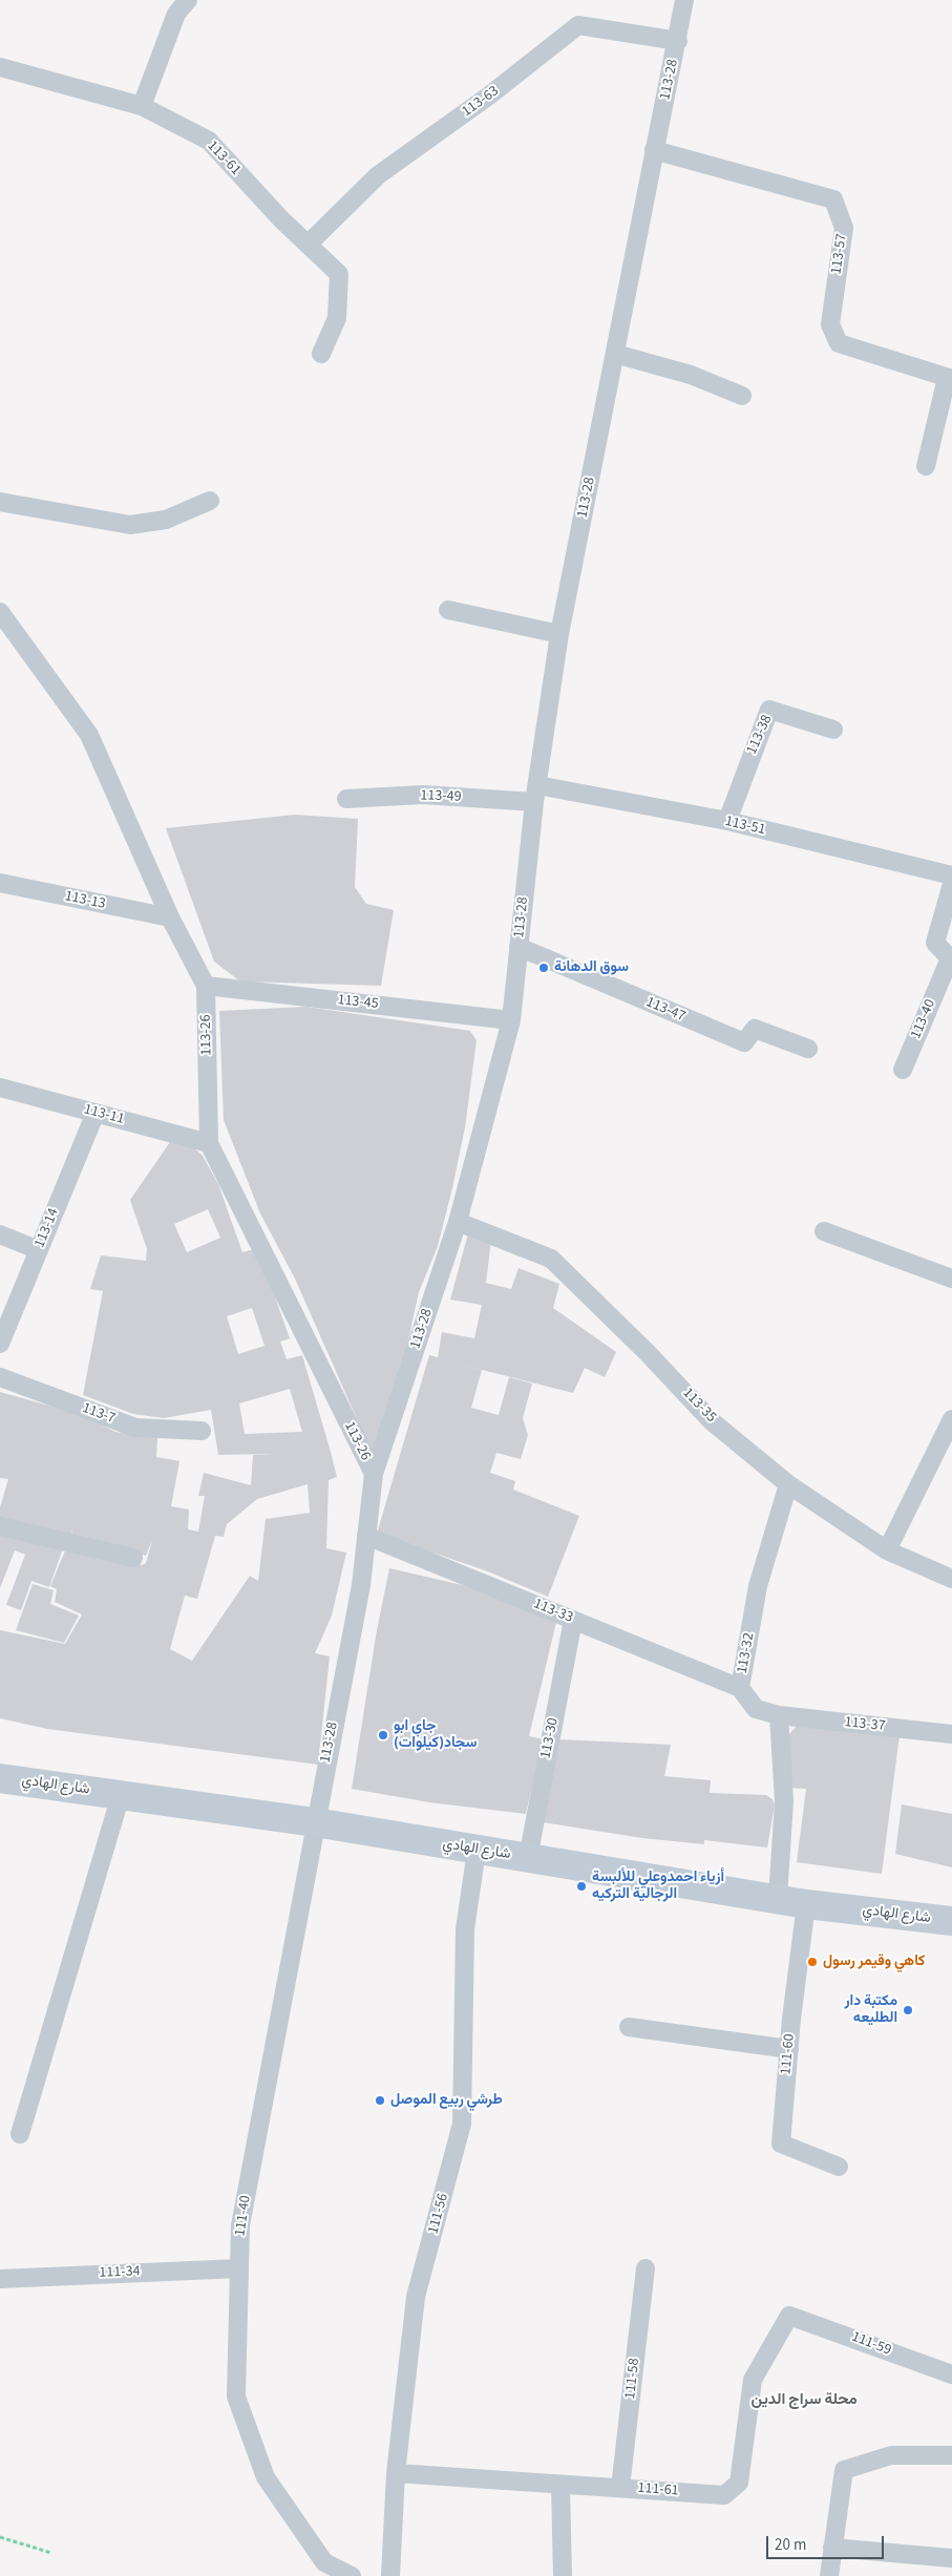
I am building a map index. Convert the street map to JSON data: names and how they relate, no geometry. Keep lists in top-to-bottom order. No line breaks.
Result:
{"streets":{"street":["شارع الهادي"],"lane":["113-28","113-63","113-61","113-57","113-38","113-49","113-51","113-13","113-45","113-47","113-40","113-26","113-11","113-14","113-35","113-7","113-33","113-32","113-37","113-30","111-60","111-56","111-40","111-34","111-59","111-58","111-61"]},"crossings":[["113-28","113-63"],["113-28","113-57"],["113-28","113-49"],["113-28","113-51"],["113-28","113-45"],["113-28","113-47"],["113-28","113-26"],["113-28","113-35"],["113-28","113-33"],["113-28","شارع الهادي"],["113-28","111-40"],["113-63","113-61"],["113-38","113-51"],["113-49","113-51"],["113-13","113-26"],["113-45","113-26"],["113-26","113-11"],["113-11","113-14"],["113-35","113-32"],["113-33","113-32"],["113-33","113-30"],["113-32","113-37"],["113-30","شارع الهادي"],["شارع الهادي","111-60"],["شارع الهادي","111-56"],["شارع الهادي","111-40"],["111-56","111-61"],["111-40","111-34"],["111-59","111-61"],["111-58","111-61"]],"districts":["محلة سراج الدين"],"places":["سوق الدهانة","جاي ابو سجاد(كيلوات)","أزياء احمدوعلي للألبسة الرجالية التركيه","كاهي وقيمر رسول","مكتبة دار الطليعه","طرشي ربيع الموصل"],"scale_bar":"20 m"}
